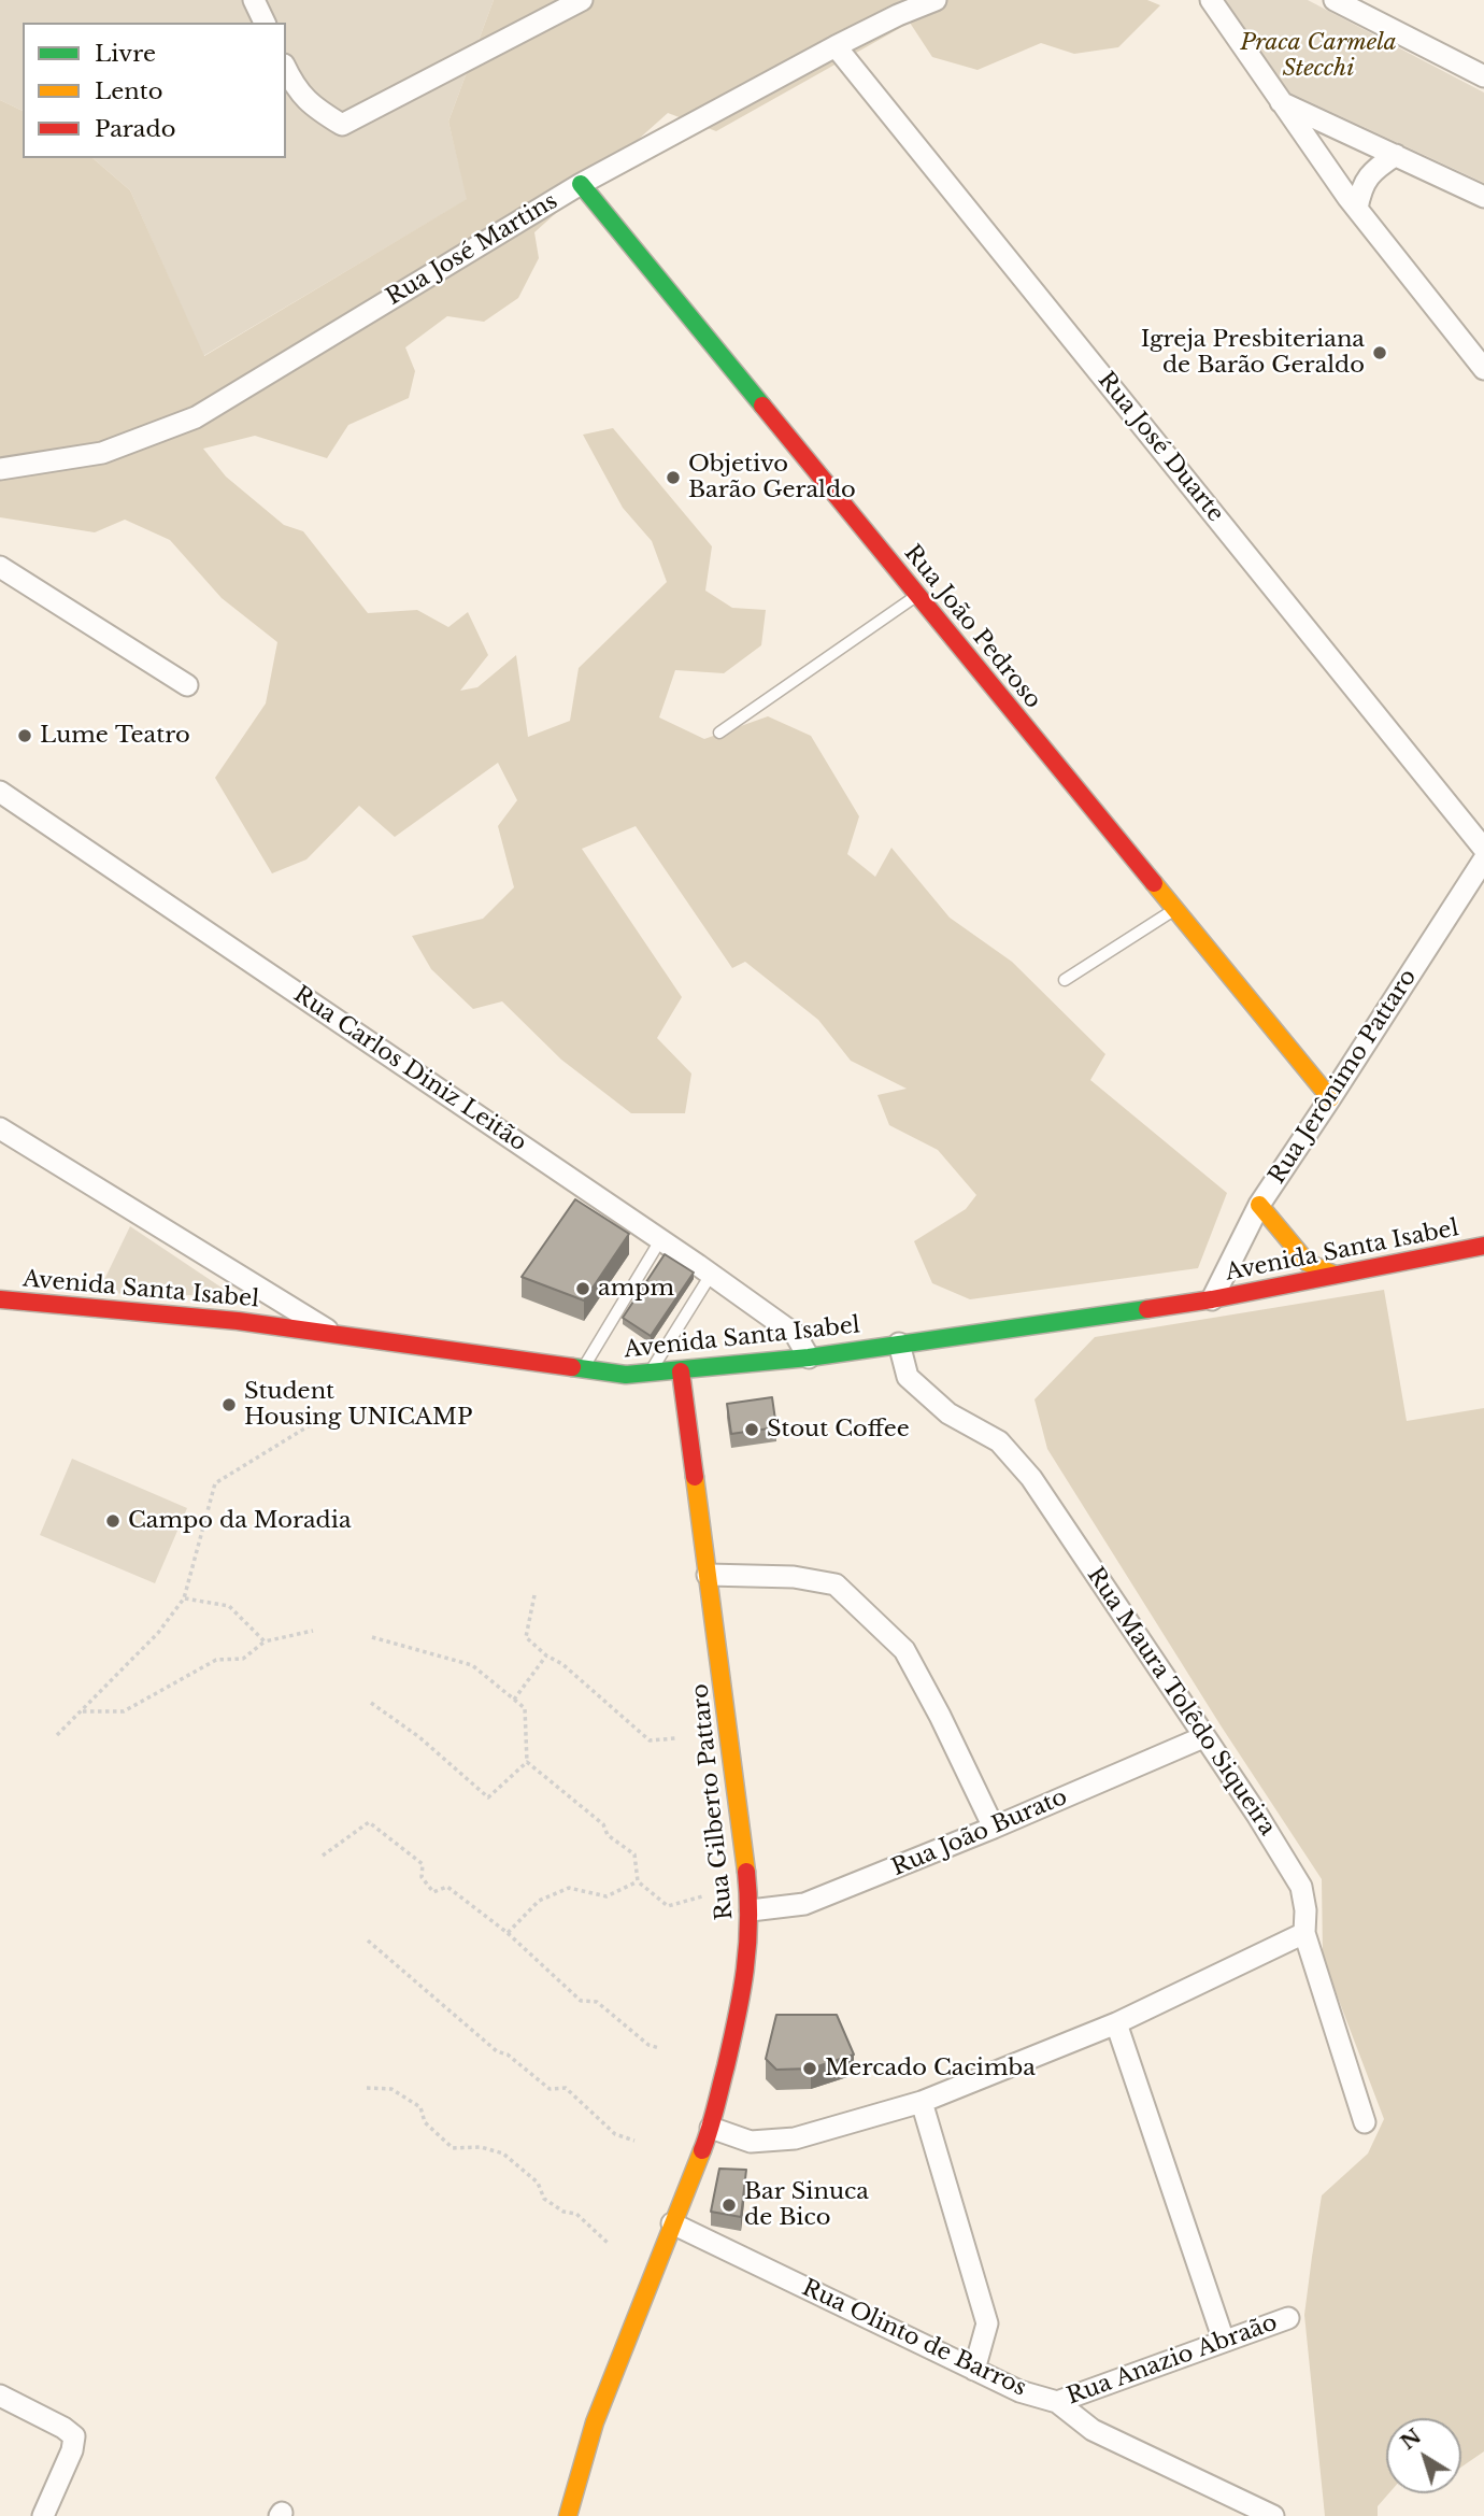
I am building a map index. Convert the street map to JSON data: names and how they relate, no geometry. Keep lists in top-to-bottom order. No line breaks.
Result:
{"streets":{"main road":["Rua João Pedroso","Avenida Santa Isabel","Rua Gilberto Pattaro"],"street":["Rua José Martins","Rua José Duarte","Rua Carlos Diniz Leitão","Rua Jerônimo Pattaro","Rua Maura Tolêdo Siqueira","Rua João Burato","Rua Olinto de Barros","Rua Anazio Abraão"]},"crossings":[["Rua José Martins","Rua José Duarte"],["Rua José Martins","Rua João Pedroso"],["Rua João Pedroso","Rua Jerônimo Pattaro"],["Rua Carlos Diniz Leitão","Avenida Santa Isabel"],["Rua Jerônimo Pattaro","Avenida Santa Isabel"],["Avenida Santa Isabel","Rua Maura Tolêdo Siqueira"],["Avenida Santa Isabel","Rua Gilberto Pattaro"],["Rua Maura Tolêdo Siqueira","Rua João Burato"],["Rua Gilberto Pattaro","Rua João Burato"],["Rua Gilberto Pattaro","Rua Olinto de Barros"],["Rua Olinto de Barros","Rua Anazio Abraão"]],"parks":["Praca Carmela Stecchi"],"places":["Igreja Presbiteriana de Barão Geraldo","Objetivo Barão Geraldo","Lume Teatro","ampm","Student Housing UNICAMP","Stout Coffee","Campo da Moradia","Mercado Cacimba","Bar Sinuca de Bico"],"legend":["Livre","Lento","Parado"],"north":"top left"}
